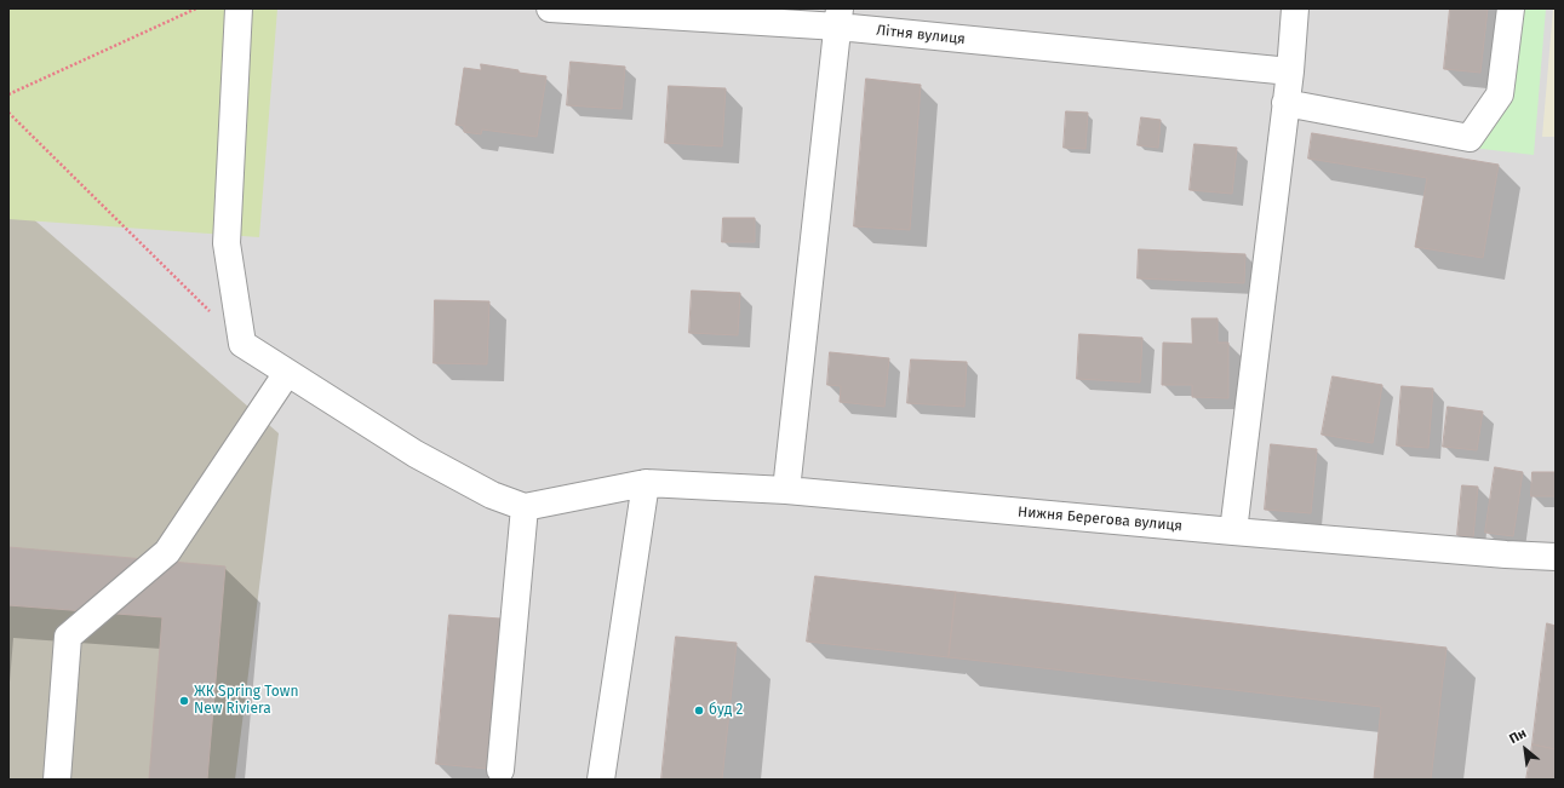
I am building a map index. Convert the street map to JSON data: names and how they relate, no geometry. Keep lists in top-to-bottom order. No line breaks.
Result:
{"streets":{"street":["Літня вулиця","Нижня Берегова вулиця"]},"places":["ЖК Spring Town New Riviera","буд 2"],"north":"top left"}
